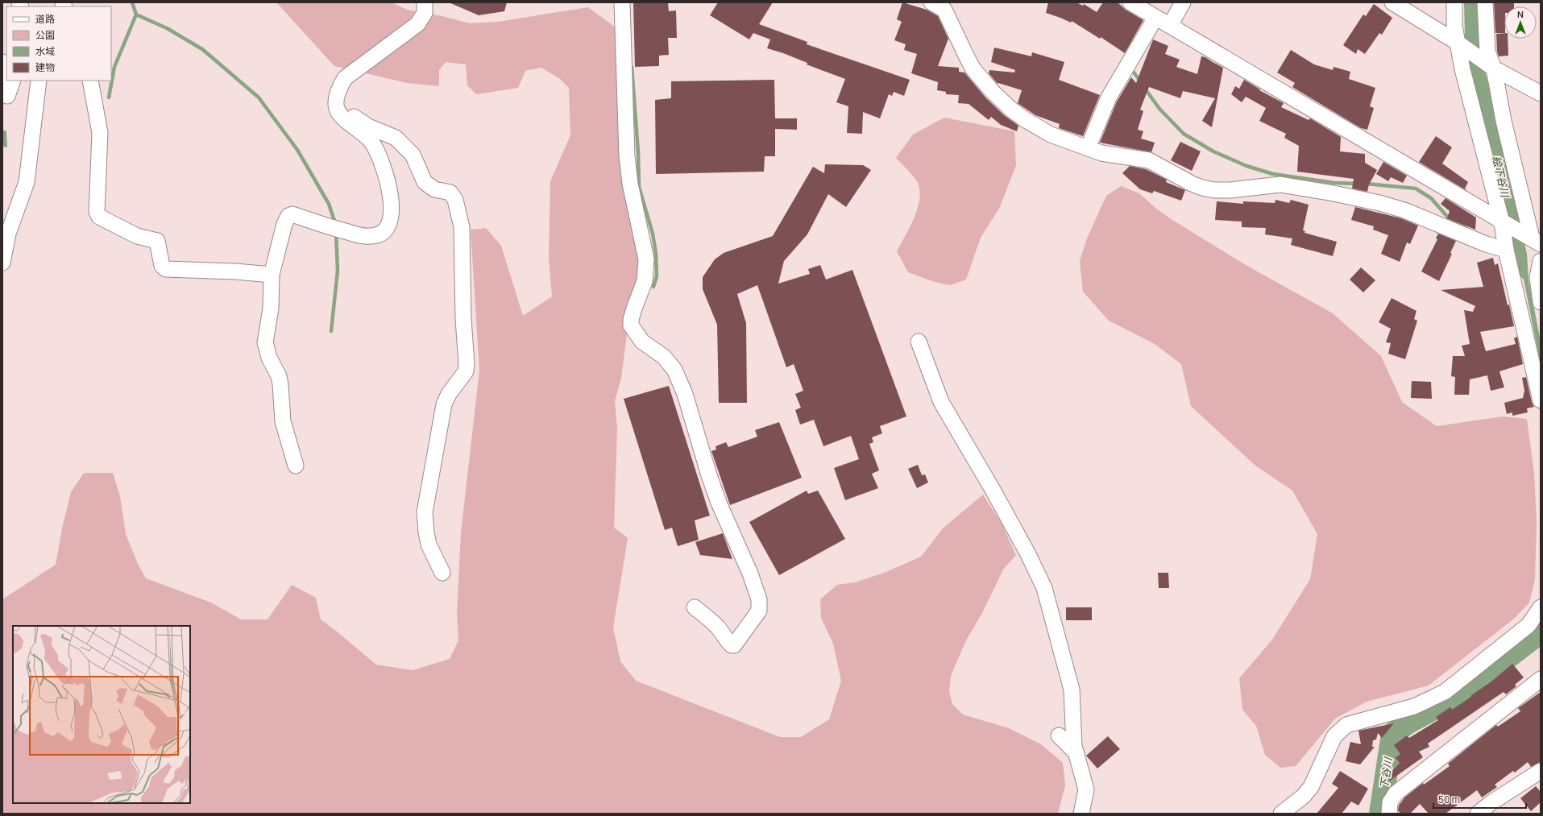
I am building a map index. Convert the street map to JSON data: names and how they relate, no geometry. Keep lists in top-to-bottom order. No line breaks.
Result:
{"water":["絵下谷川","下谷川"],"legend":["道路","公園","水域","建物"],"scale_bar":"50 m","north":"top"}
